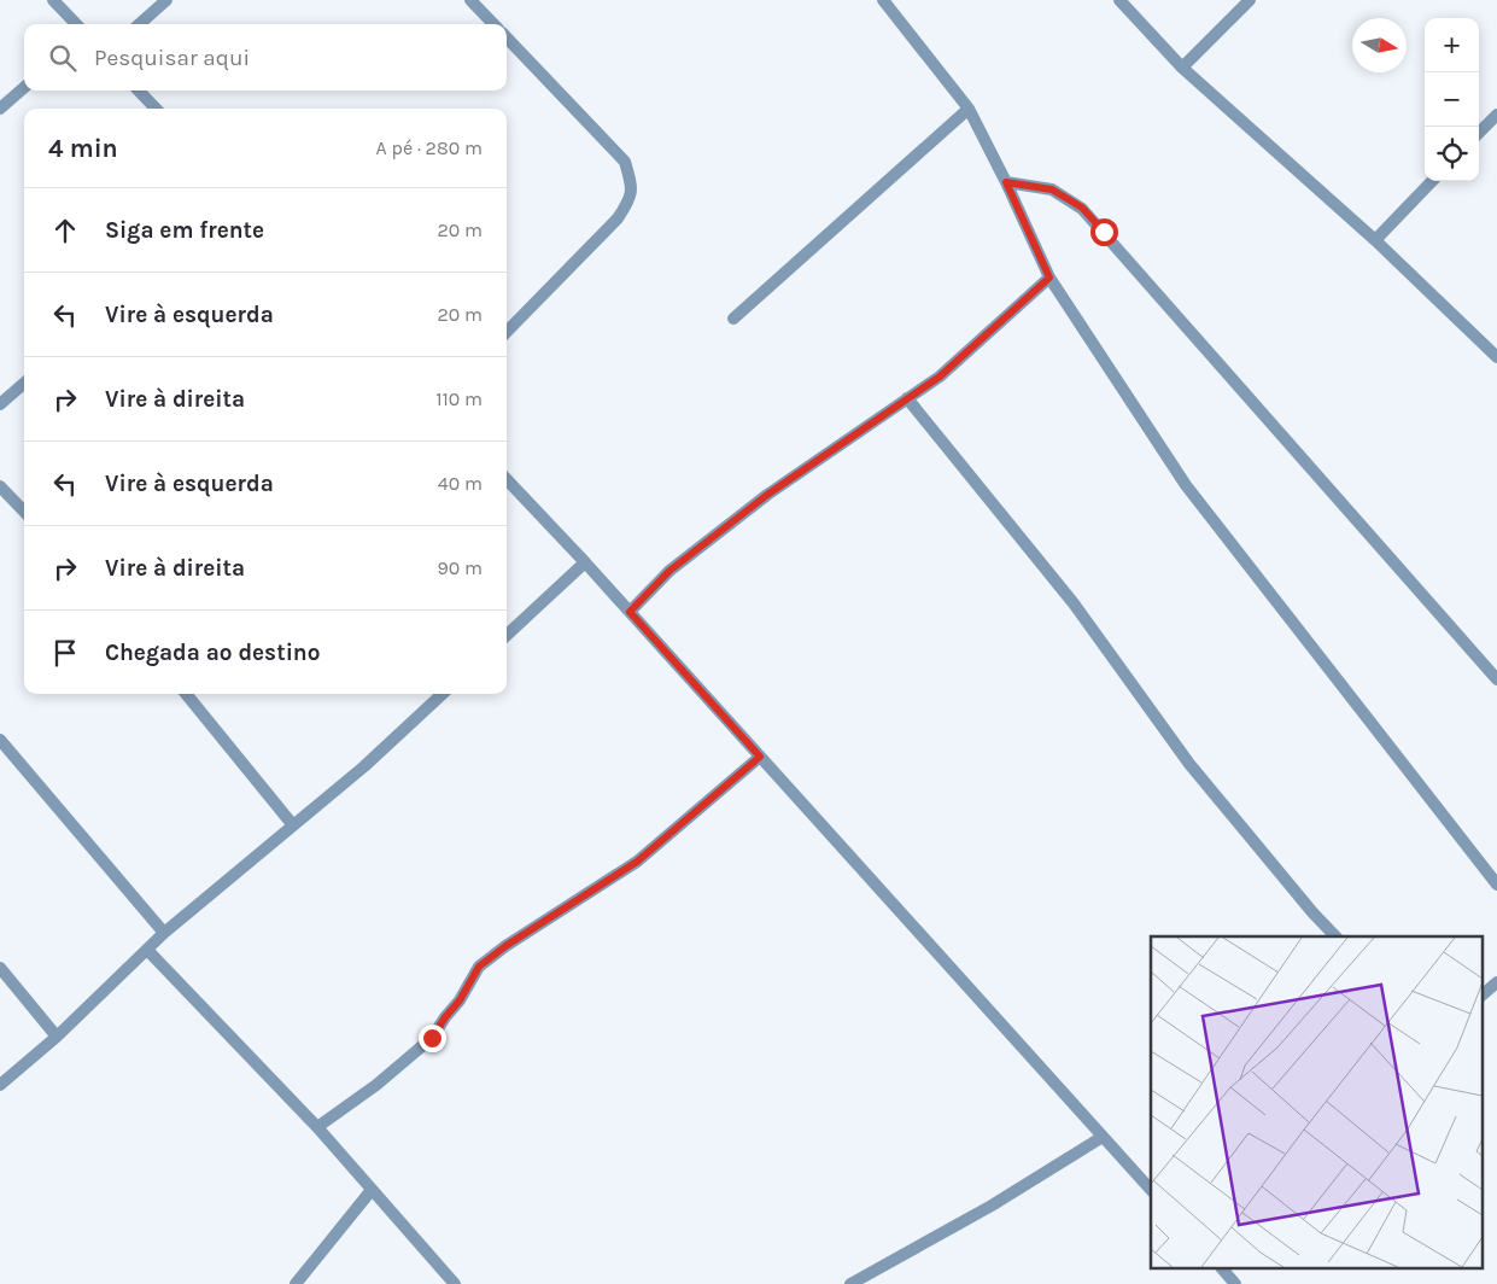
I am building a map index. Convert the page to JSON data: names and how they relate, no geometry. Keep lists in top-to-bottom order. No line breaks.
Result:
{"north":"right","page":{"map_buttons":["+","−"],"search":"Pesquisar aqui","heading":["4 min","A pé · 280 m"],"list":[["Siga em frente","20 m"],["Vire à esquerda","20 m"],["Vire à direita","110 m"],["Vire à esquerda","40 m"],["Vire à direita","90 m"],"Chegada ao destino"]}}
